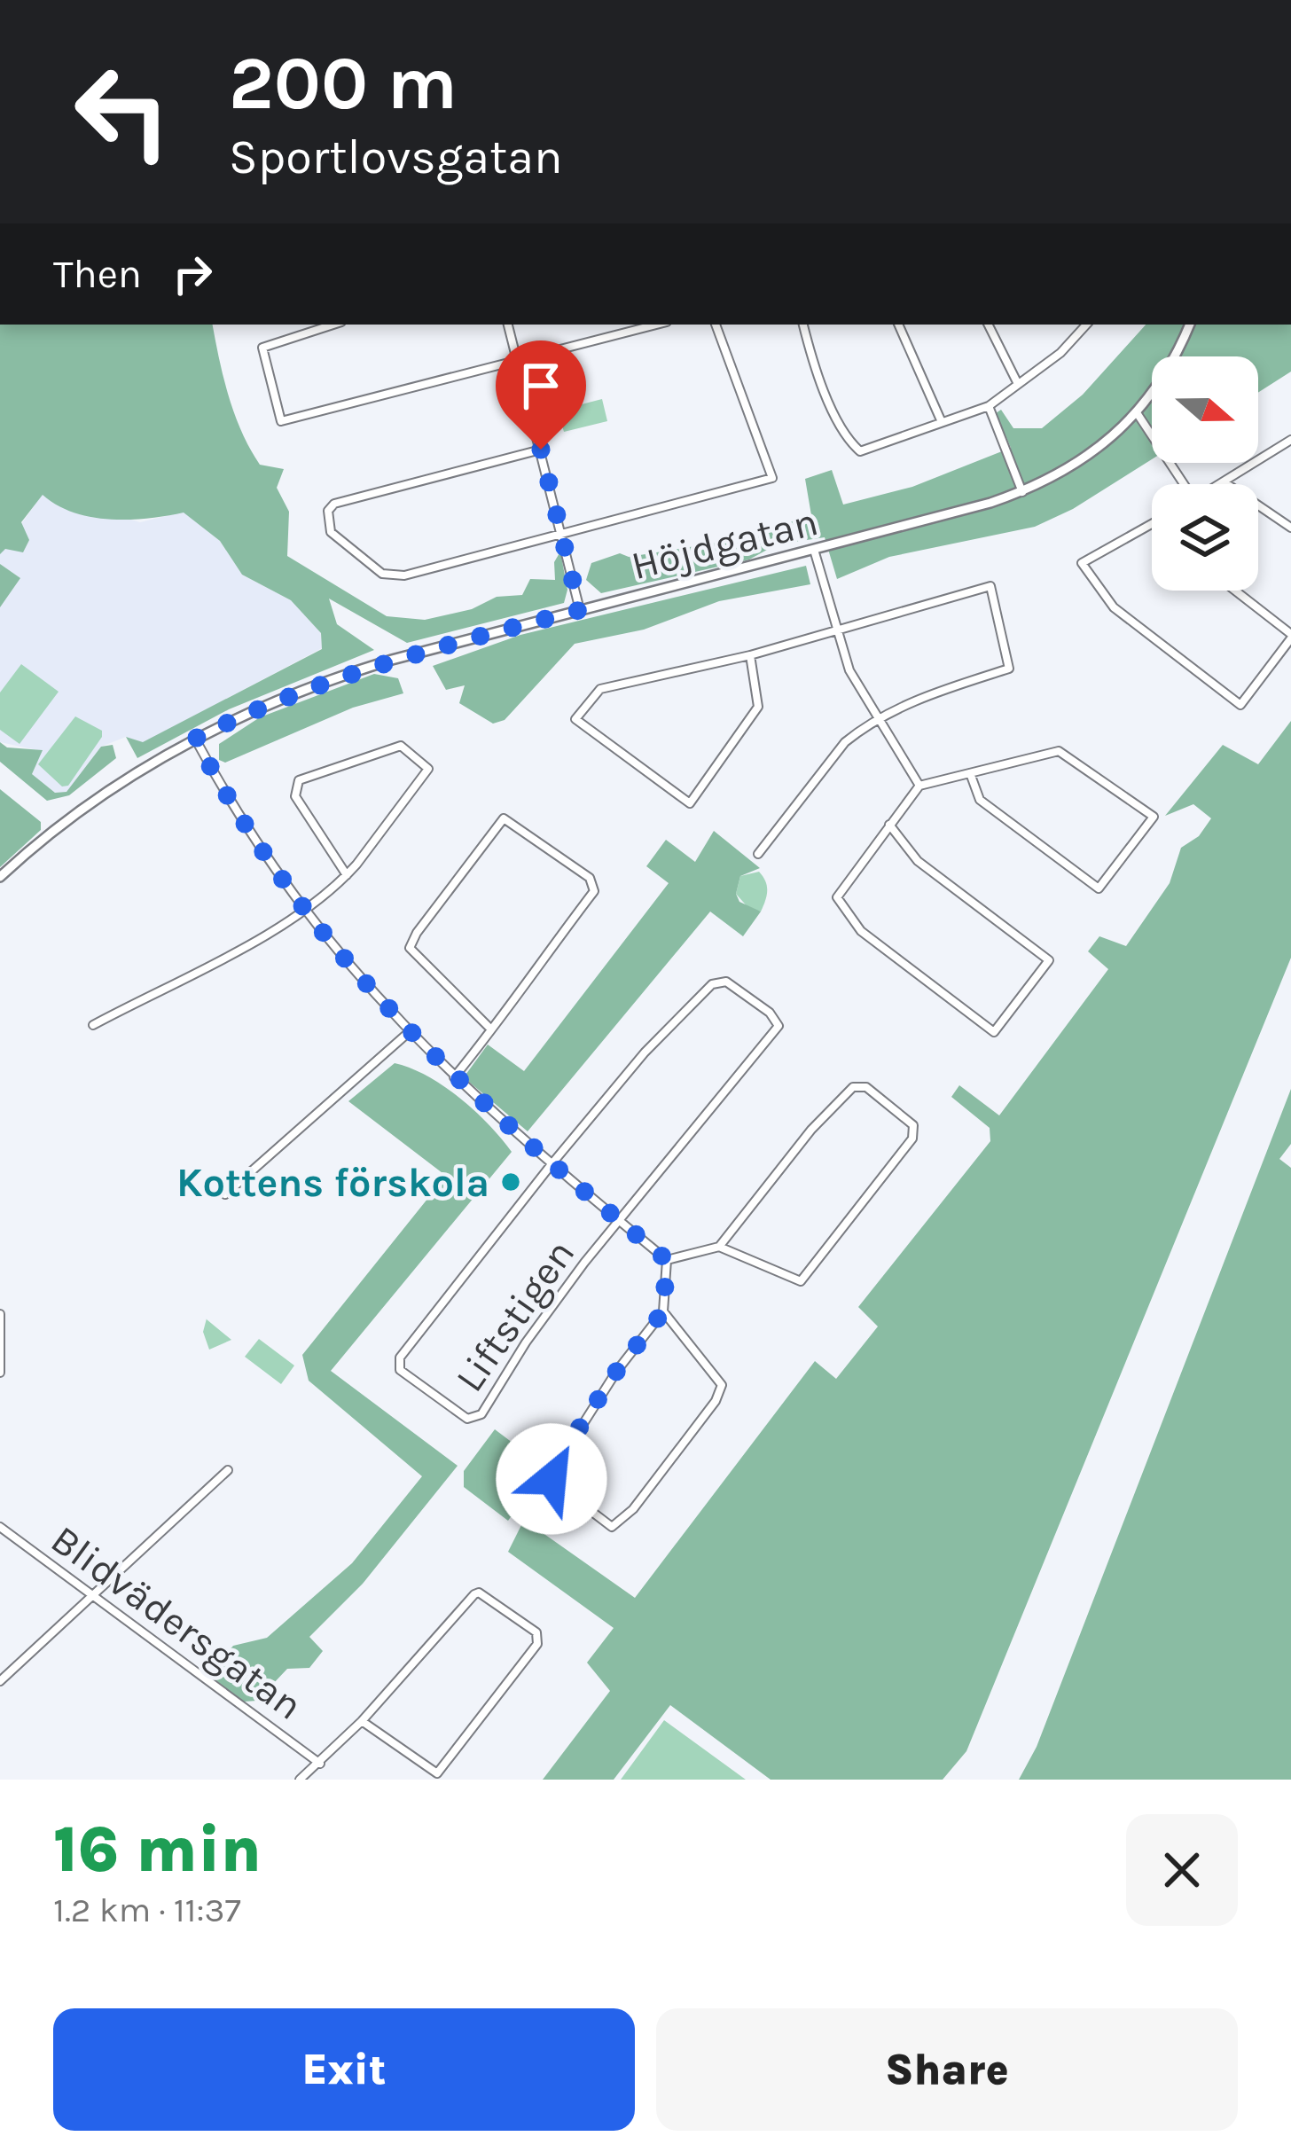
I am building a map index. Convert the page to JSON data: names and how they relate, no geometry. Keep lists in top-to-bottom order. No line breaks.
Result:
{"streets":{"street":["Höjdgatan","Liftstigen","Blidvädersgatan"]},"places":["Kottens förskola"],"north":"right","page":{"turn":["200 m","Sportlovsgatan"],"then":"Then","heading":["16 min","1.2 km · 11:37"],"buttons":["Exit","Share"]}}
